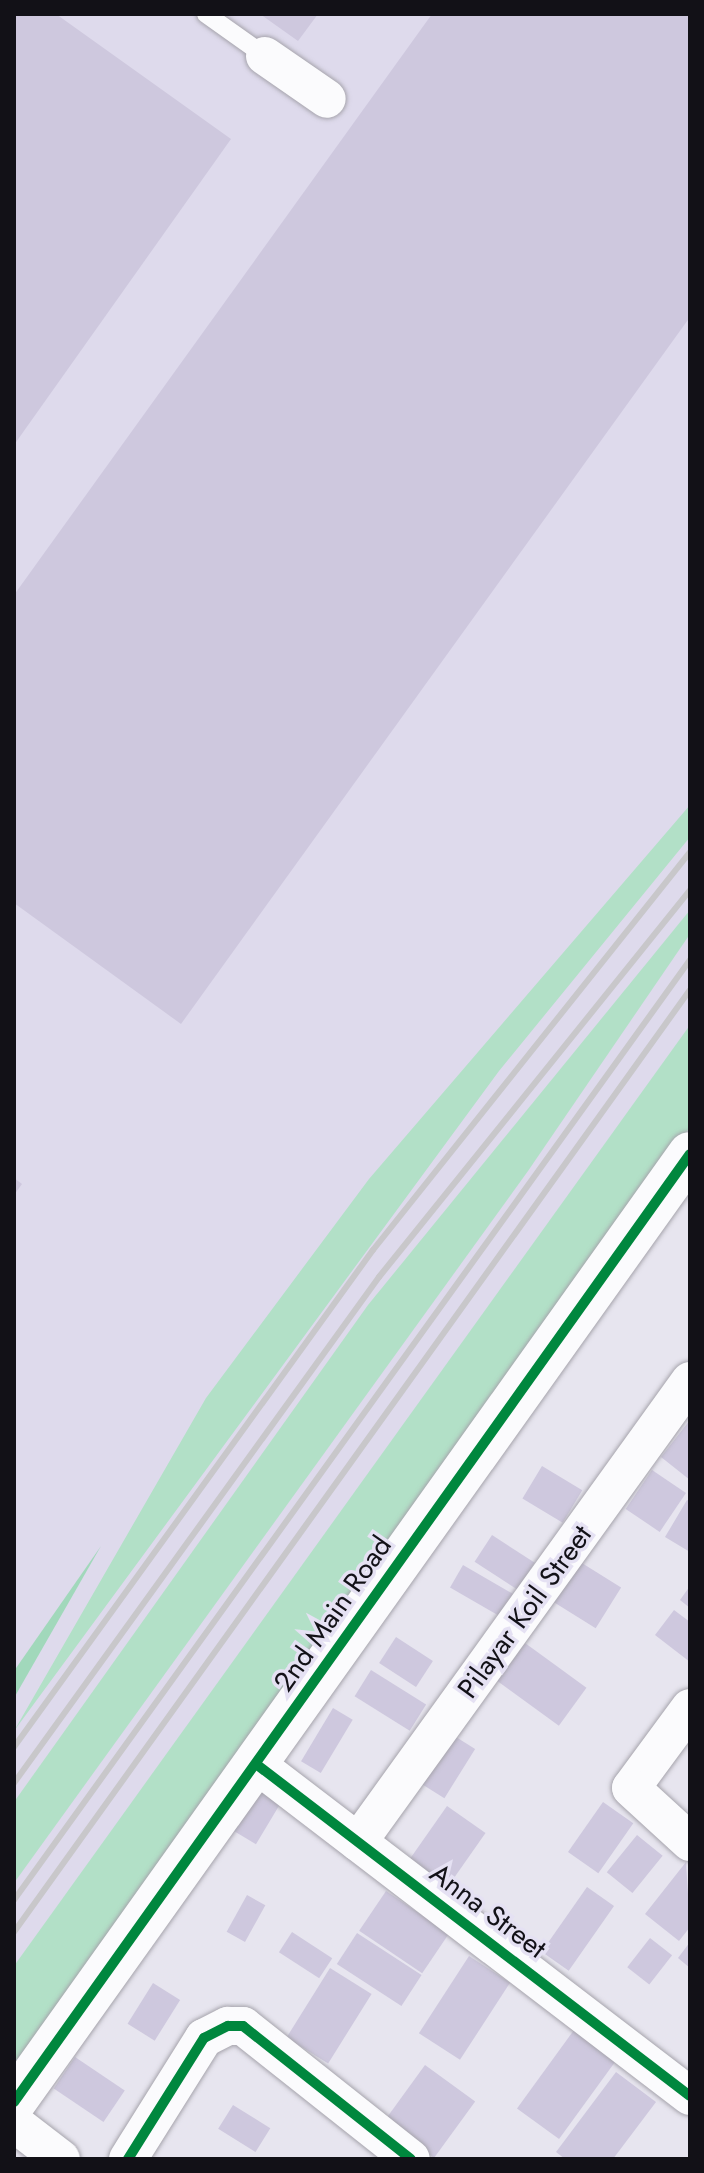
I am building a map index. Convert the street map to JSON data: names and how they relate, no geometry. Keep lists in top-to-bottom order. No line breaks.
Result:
{"streets":{"street":["Pilayar Koil Street","2nd Main Road","Anna Street"]},"crossings":[["Pilayar Koil Street","Anna Street"],["2nd Main Road","Anna Street"]]}
